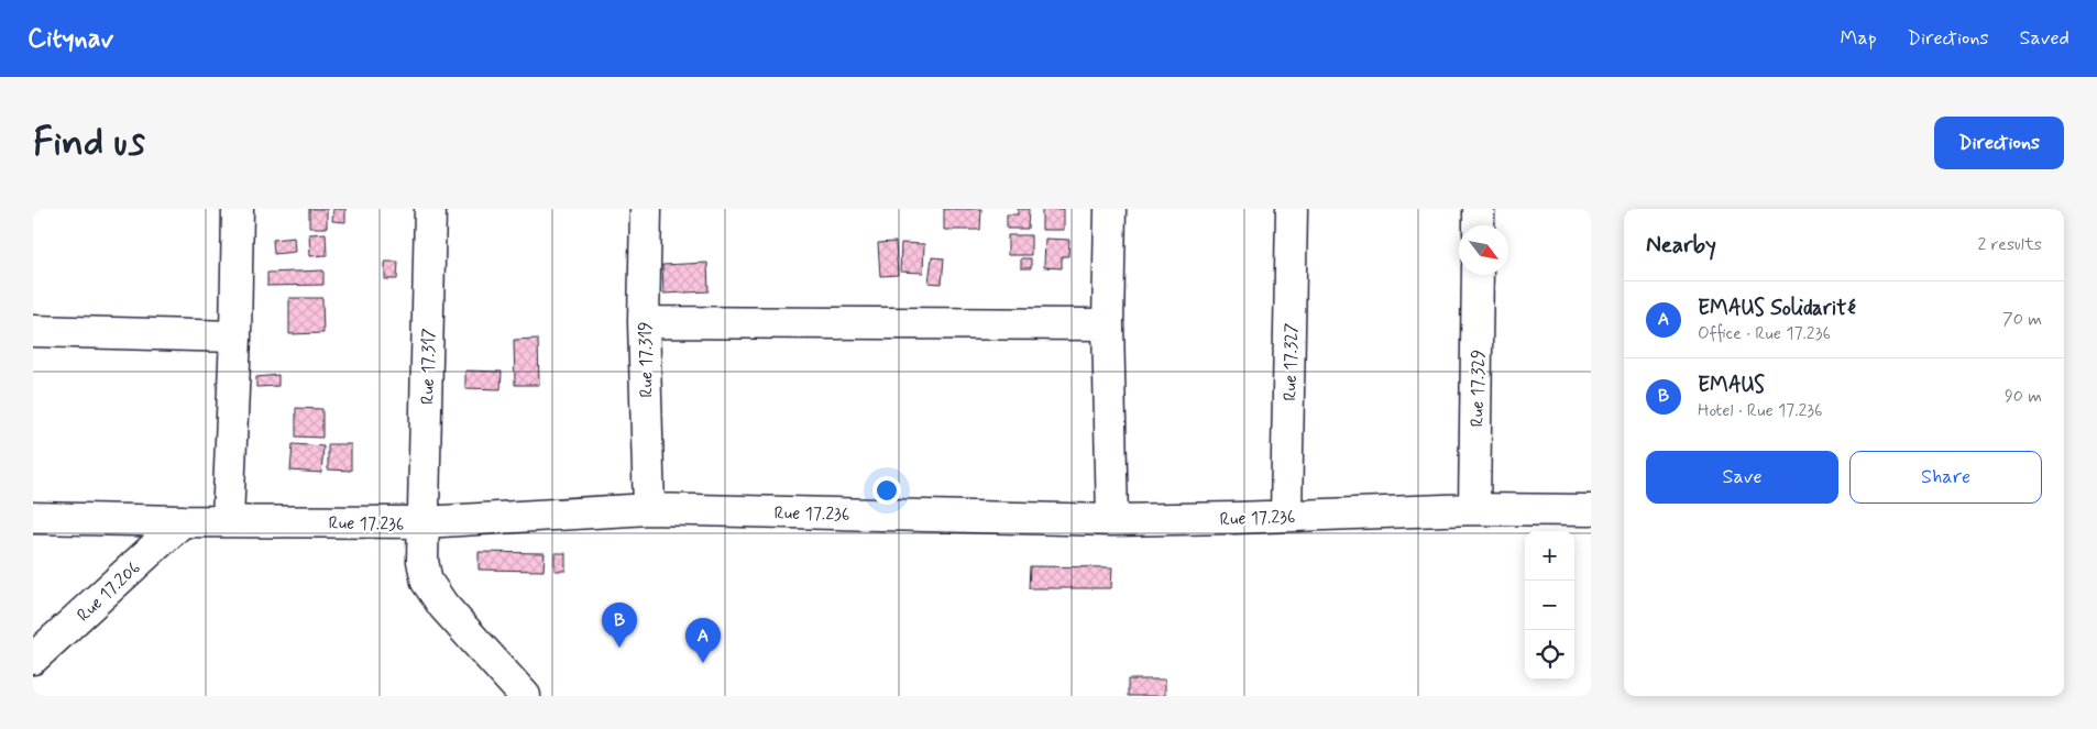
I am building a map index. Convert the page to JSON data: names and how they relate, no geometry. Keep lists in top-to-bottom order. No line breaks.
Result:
{"streets":{"street":["Rue 17.319","Rue 17.327","Rue 17.317","Rue 17.329","Rue 17.236","Rue 17.206"]},"crossings":[["Rue 17.319","Rue 17.236"],["Rue 17.327","Rue 17.236"],["Rue 17.317","Rue 17.236"],["Rue 17.329","Rue 17.236"],["Rue 17.236","Rue 17.206"]],"north":"bottom right","page":{"header":"Citynav","nav":["Map","Directions","Saved"],"buttons":["Directions",["Save","Share"]],"title":"Find us","heading":["Nearby","2 results"],"list":[{"mark":"A","name":"EMAUS Solidarité","note":"Office · Rue 17.236","value":"70 m"},{"mark":"B","name":"EMAUS","note":"Hotel · Rue 17.236","value":"90 m"}],"map_buttons":["+","−"],"pins":["B","A"]}}
